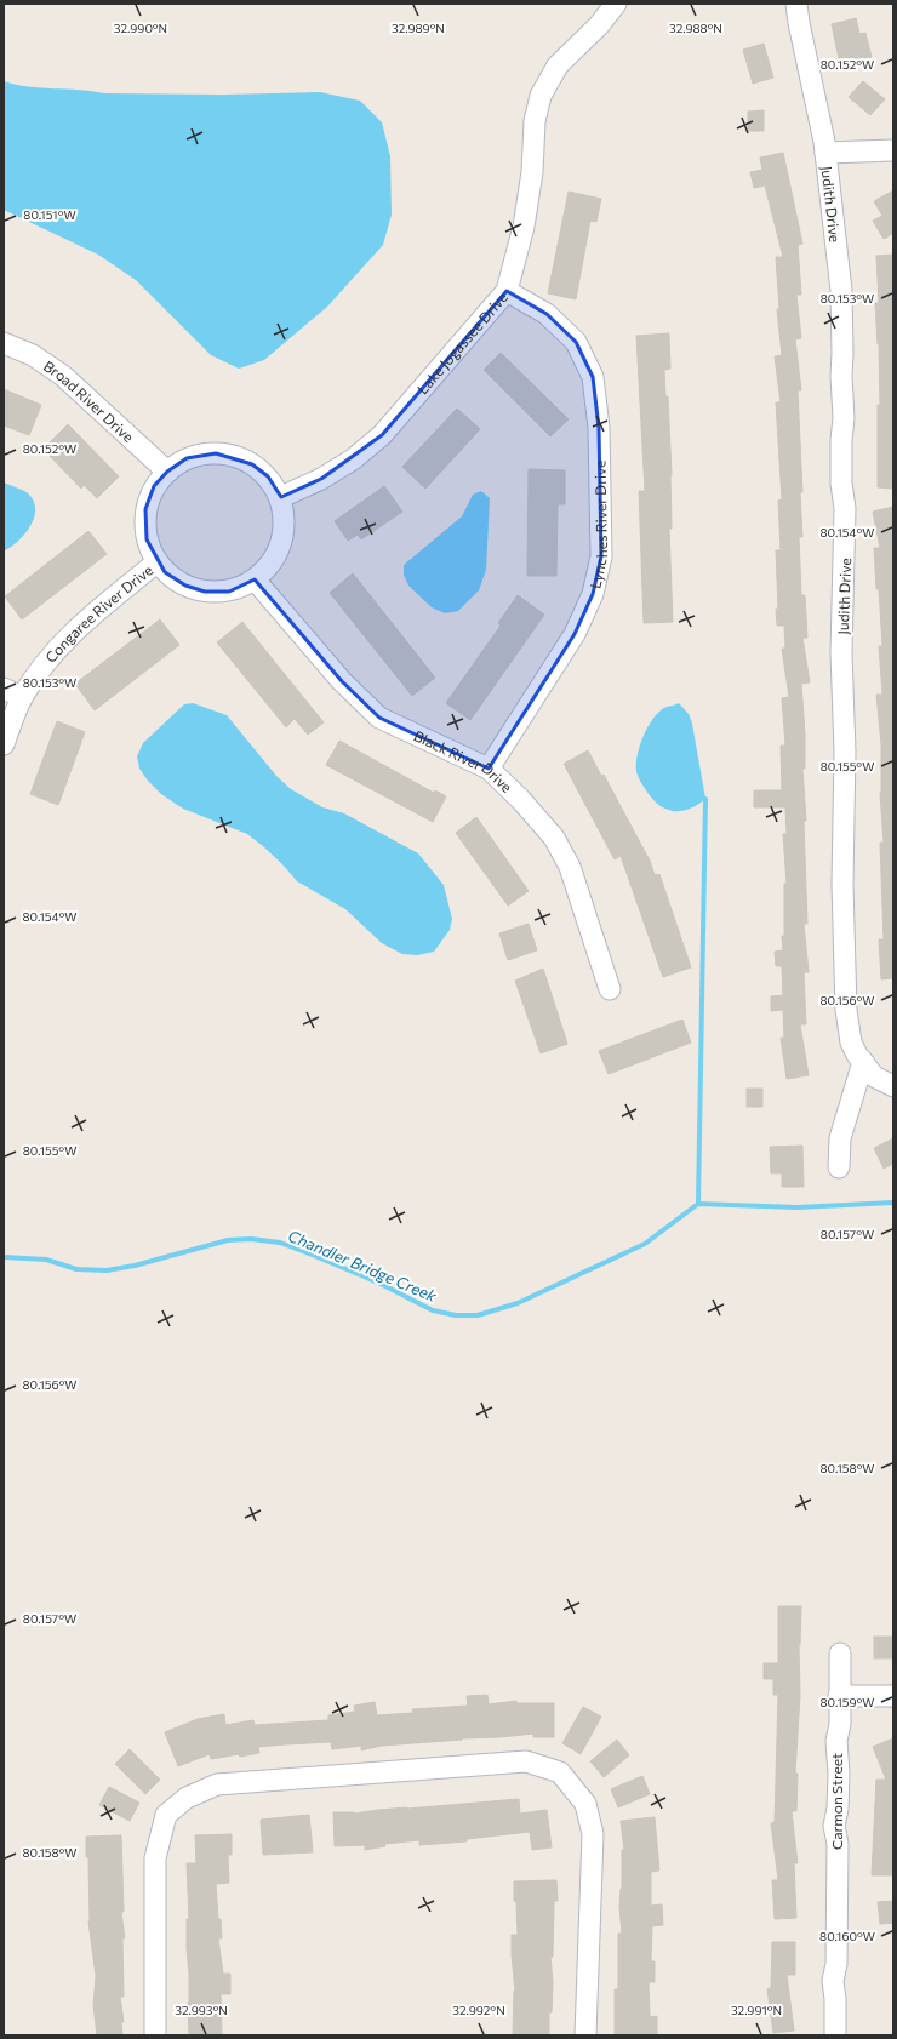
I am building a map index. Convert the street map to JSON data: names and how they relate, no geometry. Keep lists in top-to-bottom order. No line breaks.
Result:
{"streets":{"street":["Judith Drive","Lake Jogassee Drive","Broad River Drive","Lynches River Drive","Congaree River Drive","Black River Drive","Carmon Street"]},"crossings":[["Lake Jogassee Drive","Broad River Drive"],["Lake Jogassee Drive","Lynches River Drive"],["Lake Jogassee Drive","Congaree River Drive"],["Lake Jogassee Drive","Black River Drive"],["Broad River Drive","Congaree River Drive"],["Broad River Drive","Black River Drive"],["Lynches River Drive","Black River Drive"],["Congaree River Drive","Black River Drive"]],"water":["Chandler Bridge Creek"],"coordinates":["32.990°N","32.989°N","32.988°N","80.152°W","80.151°W","80.153°W","80.154°W","80.155°W","80.156°W","80.157°W","80.158°W","80.159°W","80.160°W","32.993°N","32.992°N","32.991°N"]}
